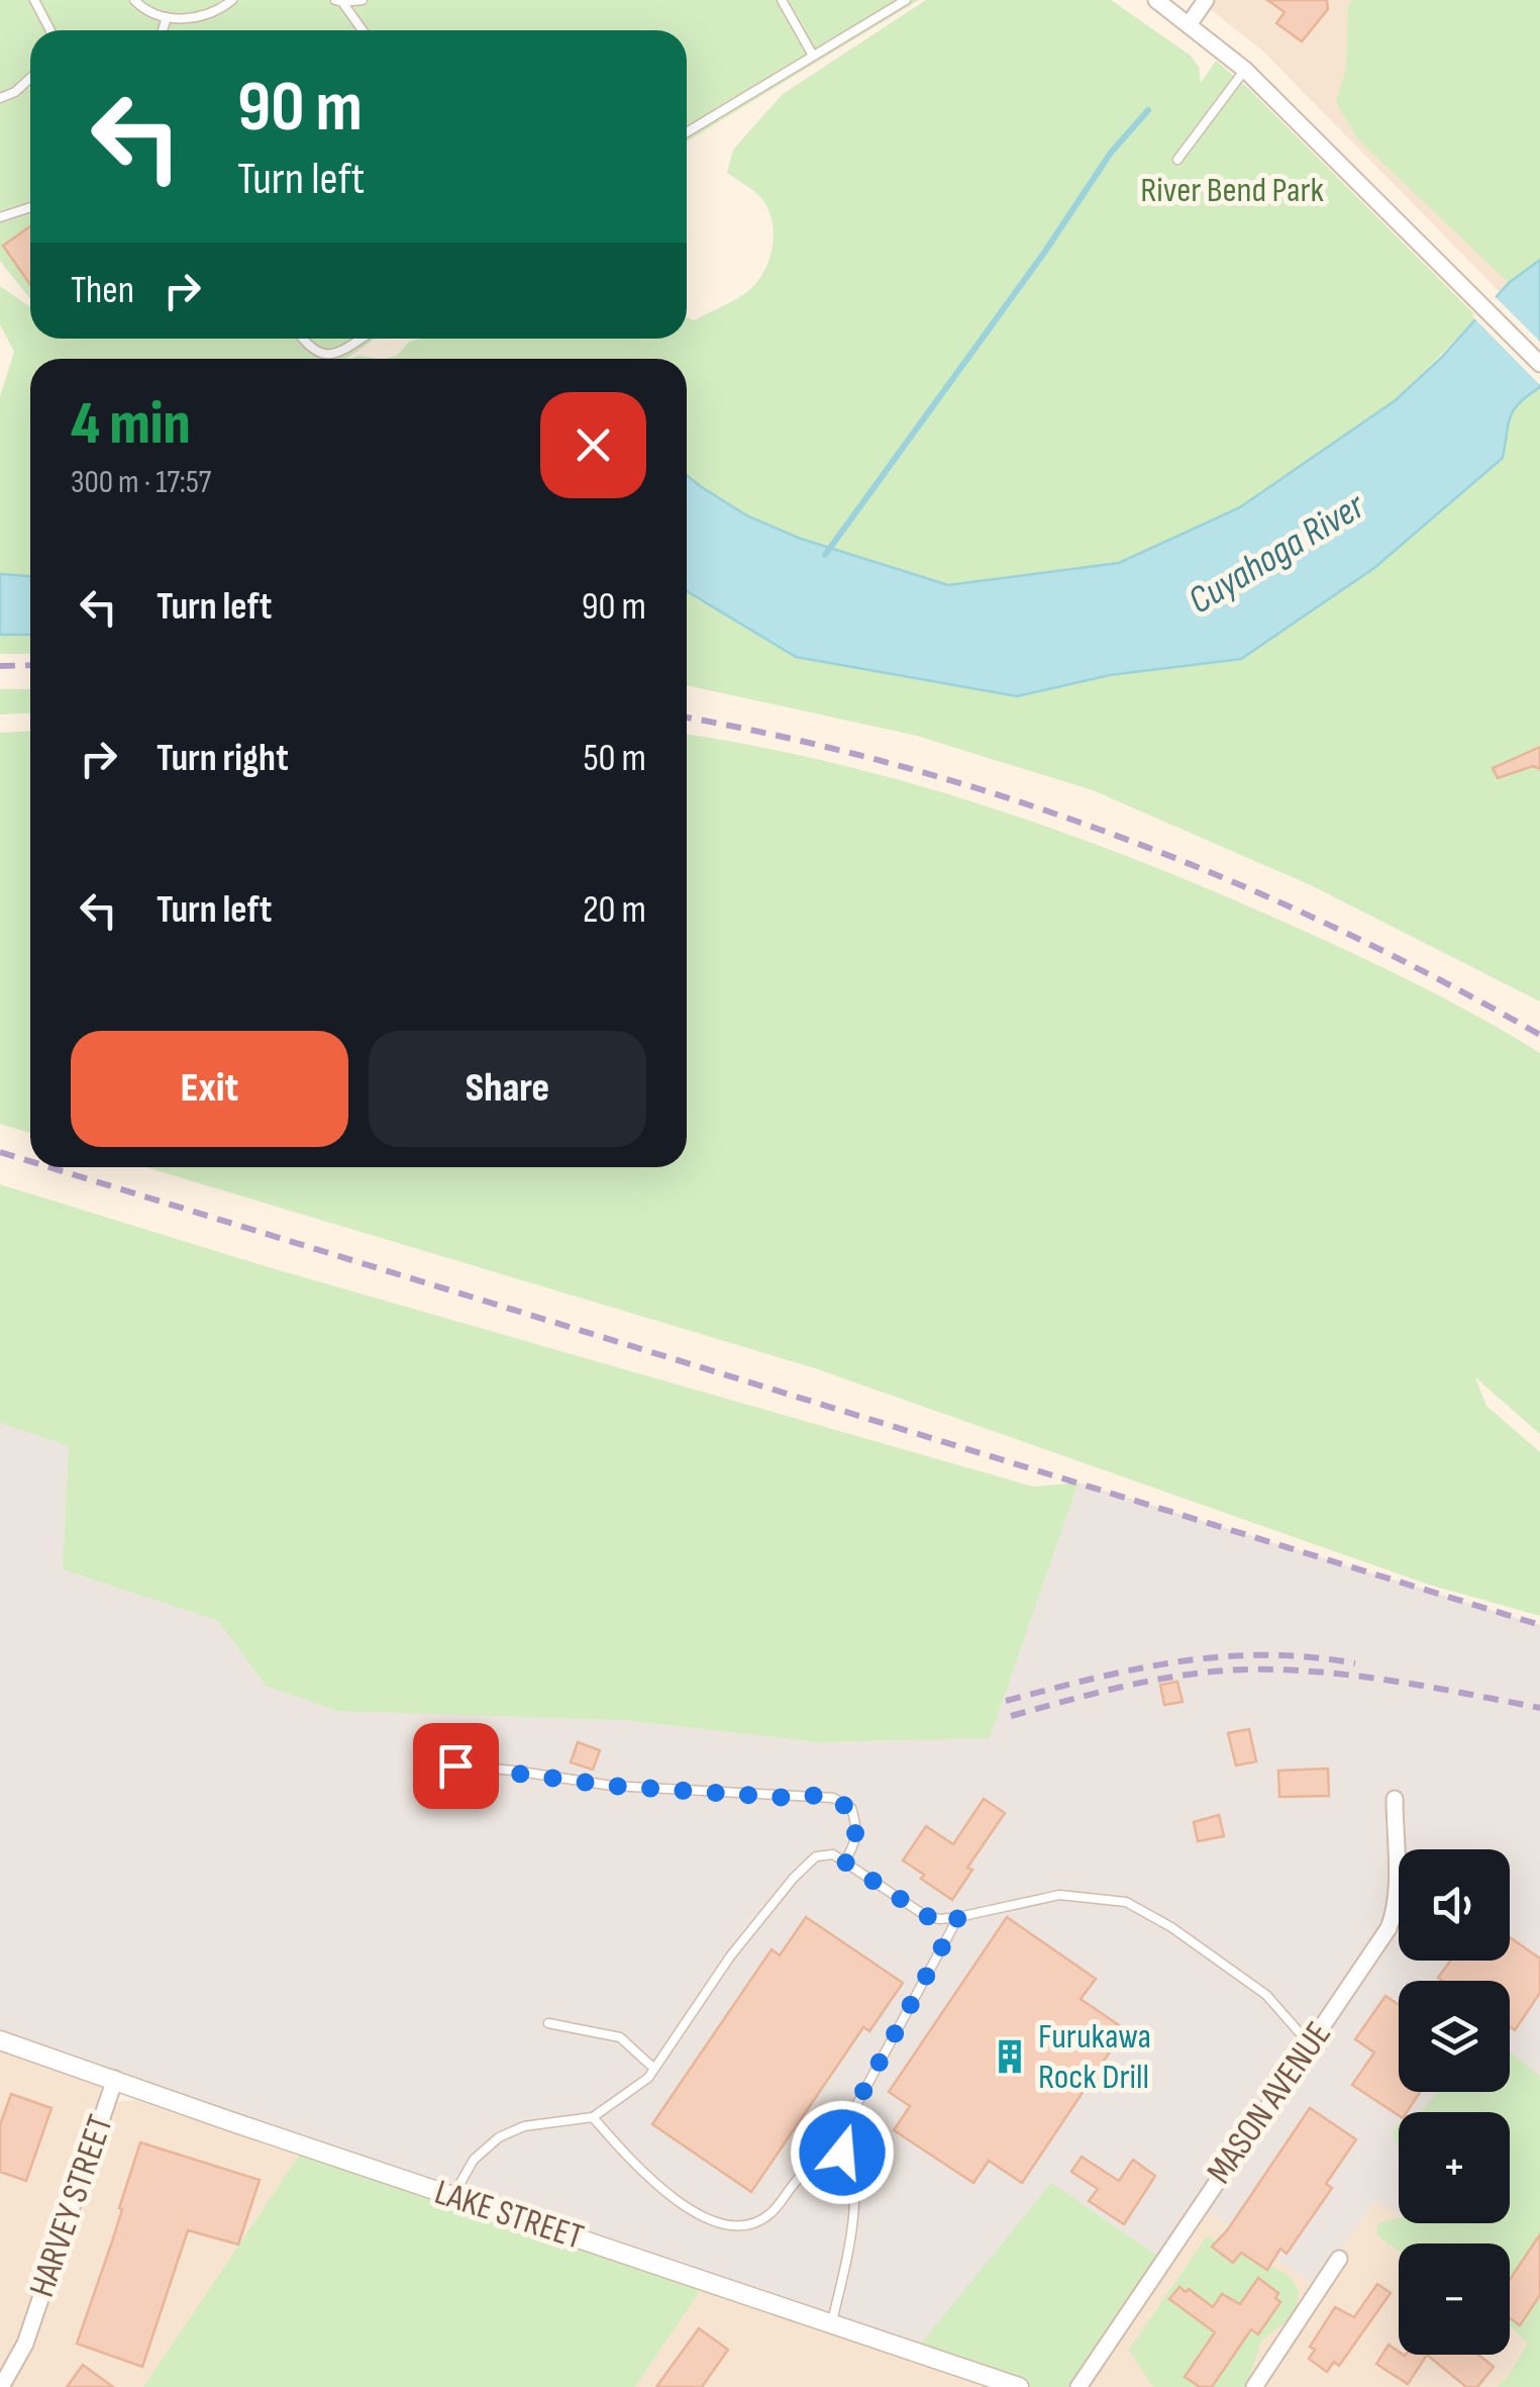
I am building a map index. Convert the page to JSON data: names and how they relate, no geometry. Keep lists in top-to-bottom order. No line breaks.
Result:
{"streets":{"street":["MASON AVENUE","HARVEY STREET","LAKE STREET"]},"crossings":[["HARVEY STREET","LAKE STREET"]],"water":["Cuyahoga River"],"parks":["River Bend Park"],"places":{"building":["Furukawa Rock Drill"]},"page":{"turn":["90 m","Turn left"],"then":"Then","heading":["4 min","300 m · 17:57"],"list":[{"name":"Turn left","value":"90 m"},{"name":"Turn right","value":"50 m"},{"name":"Turn left","value":"20 m"}],"buttons":["Exit","Share"],"map_buttons":["+","−"]}}
